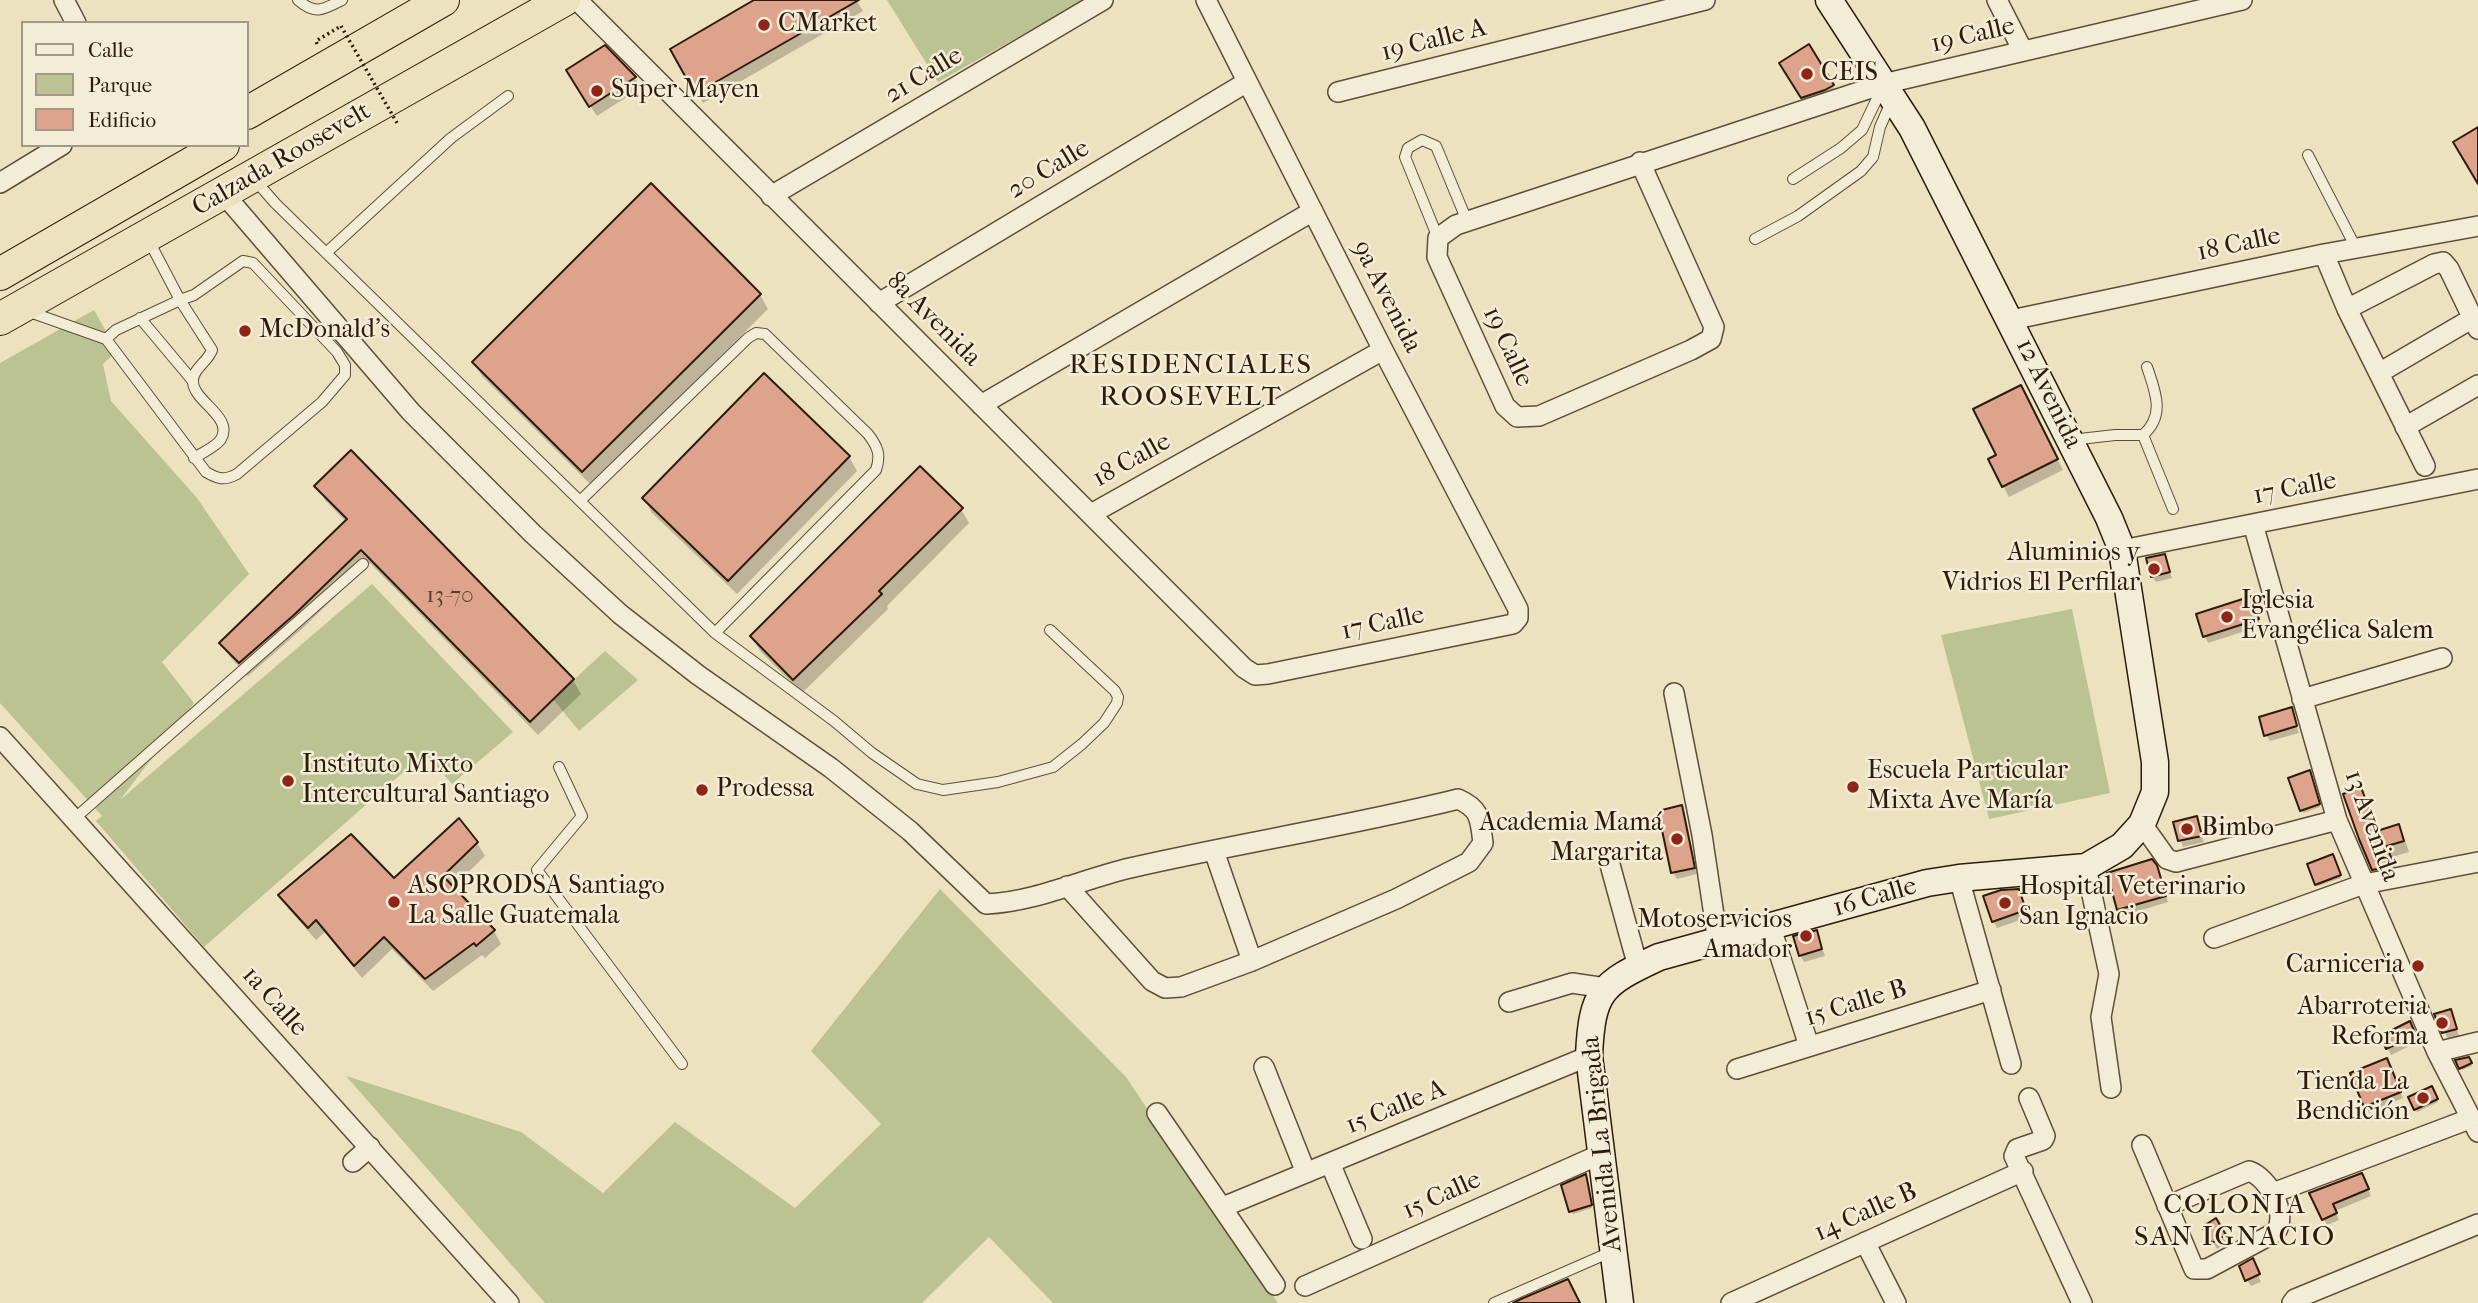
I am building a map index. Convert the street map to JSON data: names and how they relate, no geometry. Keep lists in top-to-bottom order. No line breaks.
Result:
{"streets":{"highway":["Calzada Roosevelt"],"main road":["12 Avenida","16 Calle","Avenida La Brigada"],"street":["19 Calle","19 Calle A","21 Calle","20 Calle","18 Calle","9a Avenida","8a Avenida","17 Calle","13 Avenida","1a Calle","15 Calle B","15 Calle A","15 Calle","14 Calle B"]},"crossings":[["19 Calle","12 Avenida"],["21 Calle","8a Avenida"],["20 Calle","9a Avenida"],["20 Calle","8a Avenida"],["18 Calle","9a Avenida"],["18 Calle","8a Avenida"],["18 Calle","12 Avenida"],["9a Avenida","17 Calle"],["8a Avenida","17 Calle"],["12 Avenida","17 Calle"],["12 Avenida","16 Calle"],["17 Calle","13 Avenida"],["16 Calle","Avenida La Brigada"],["15 Calle A","Avenida La Brigada"],["Avenida La Brigada","15 Calle"]],"districts":["RESIDENCIALES ROOSEVELT","COLONIA SAN IGNACIO"],"places":["CMarket","CEIS","Super Mayen","McDonald's","Aluminios y Vidrios El Perfilar","Iglesia Evangélica Salem","Instituto Mixto Intercultural Santiago","Escuela Particular Mixta Ave María","Prodessa","Bimbo","Academia Mamá Margarita","ASOPRODSA Santiago La Salle Guatemala","Hospital Veterinario San Ignacio","Motoservicios Amador","Carniceria","Abarroteria Reforma","Tienda La Bendición"],"house_numbers":["13-70"],"legend":["Calle","Parque","Edificio"]}
